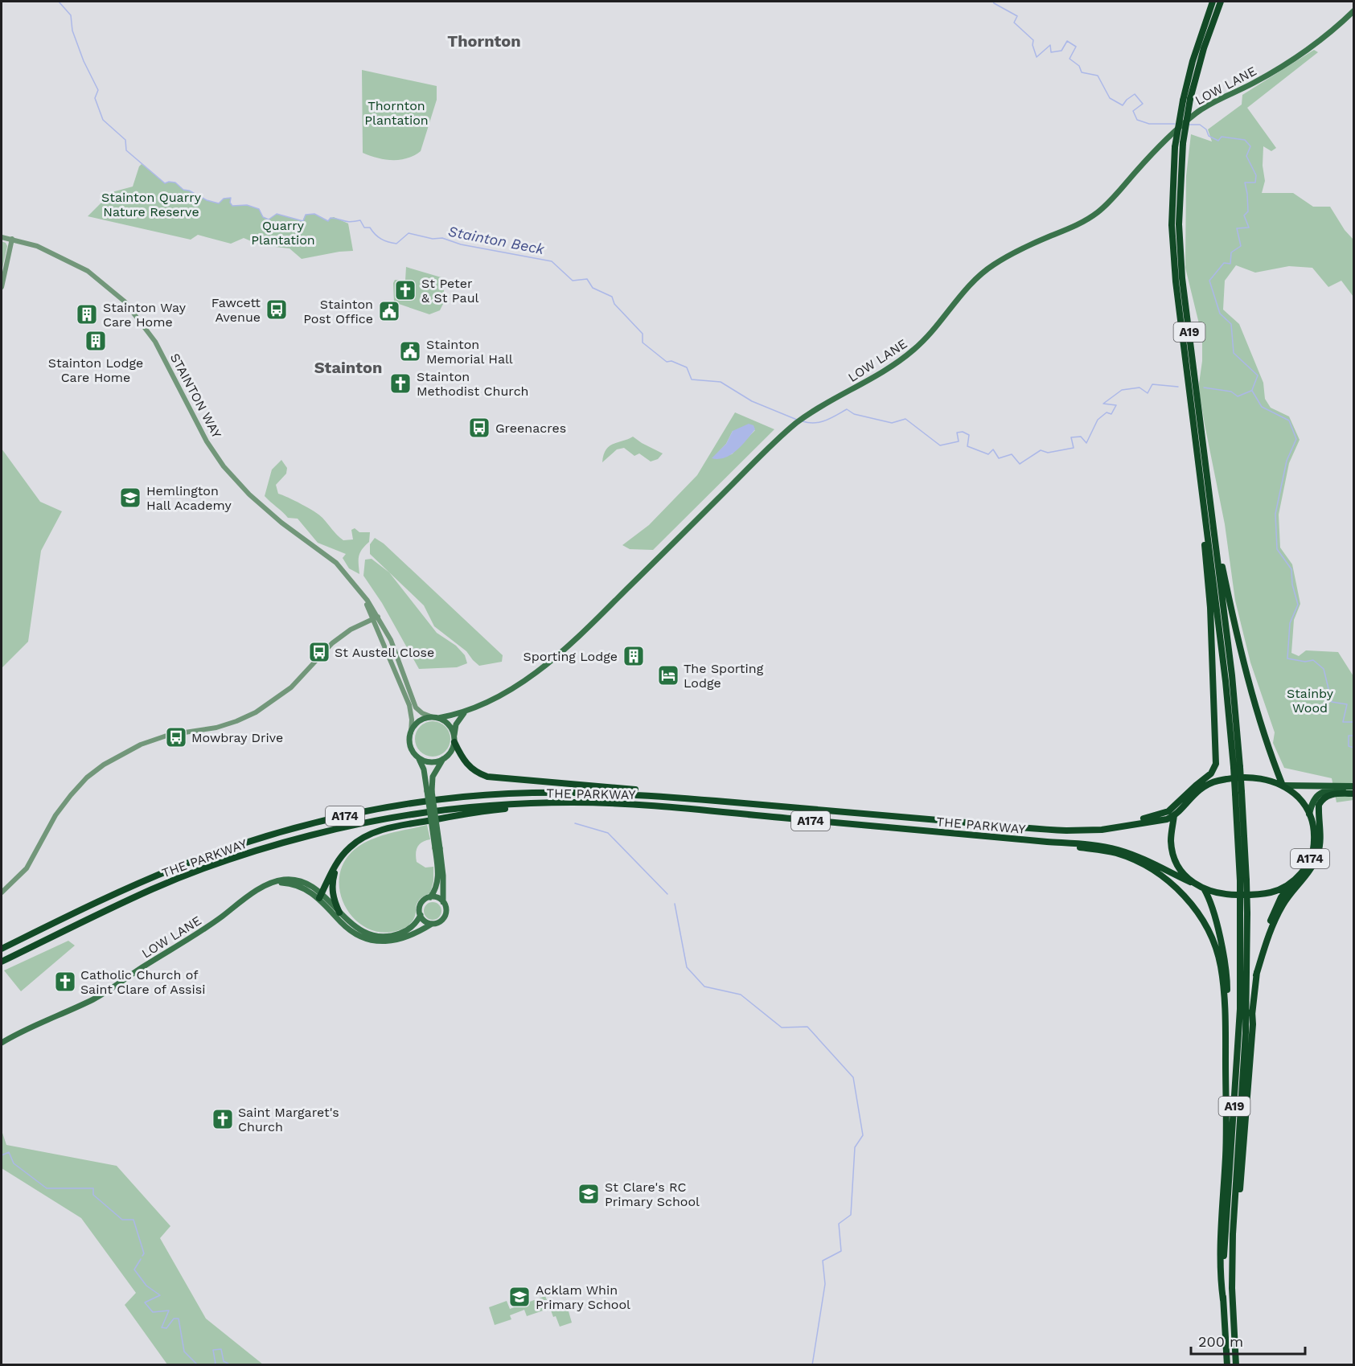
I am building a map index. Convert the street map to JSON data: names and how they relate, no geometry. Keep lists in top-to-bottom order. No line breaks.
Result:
{"streets":{"highway":["A19","THE PARKWAY","A174"],"main road":["LOW LANE"],"street":["STAINTON WAY"]},"crossings":[["LOW LANE","STAINTON WAY"],["THE PARKWAY","A174"]],"districts":["Thornton","Stainton"],"water":["Stainton Beck"],"parks":["Thornton Plantation","Stainton Quarry Nature Reserve","Quarry Plantation","Stainby Wood"],"places":{"church":["St Peter & St Paul","Stainton Methodist Church","Catholic Church of Saint Clare of Assisi","Saint Margaret's Church"],"bus stop":["Fawcett Avenue","Greenacres","St Austell Close","Mowbray Drive"],"public building":["Stainton Post Office","Stainton Memorial Hall"],"building":["Stainton Way Care Home","Stainton Lodge Care Home","Sporting Lodge"],"school or university":["Hemlington Hall Academy","St Clare's RC Primary School","Acklam Whin Primary School"],"hotel":["The Sporting Lodge"]},"scale_bar":"200 m"}
